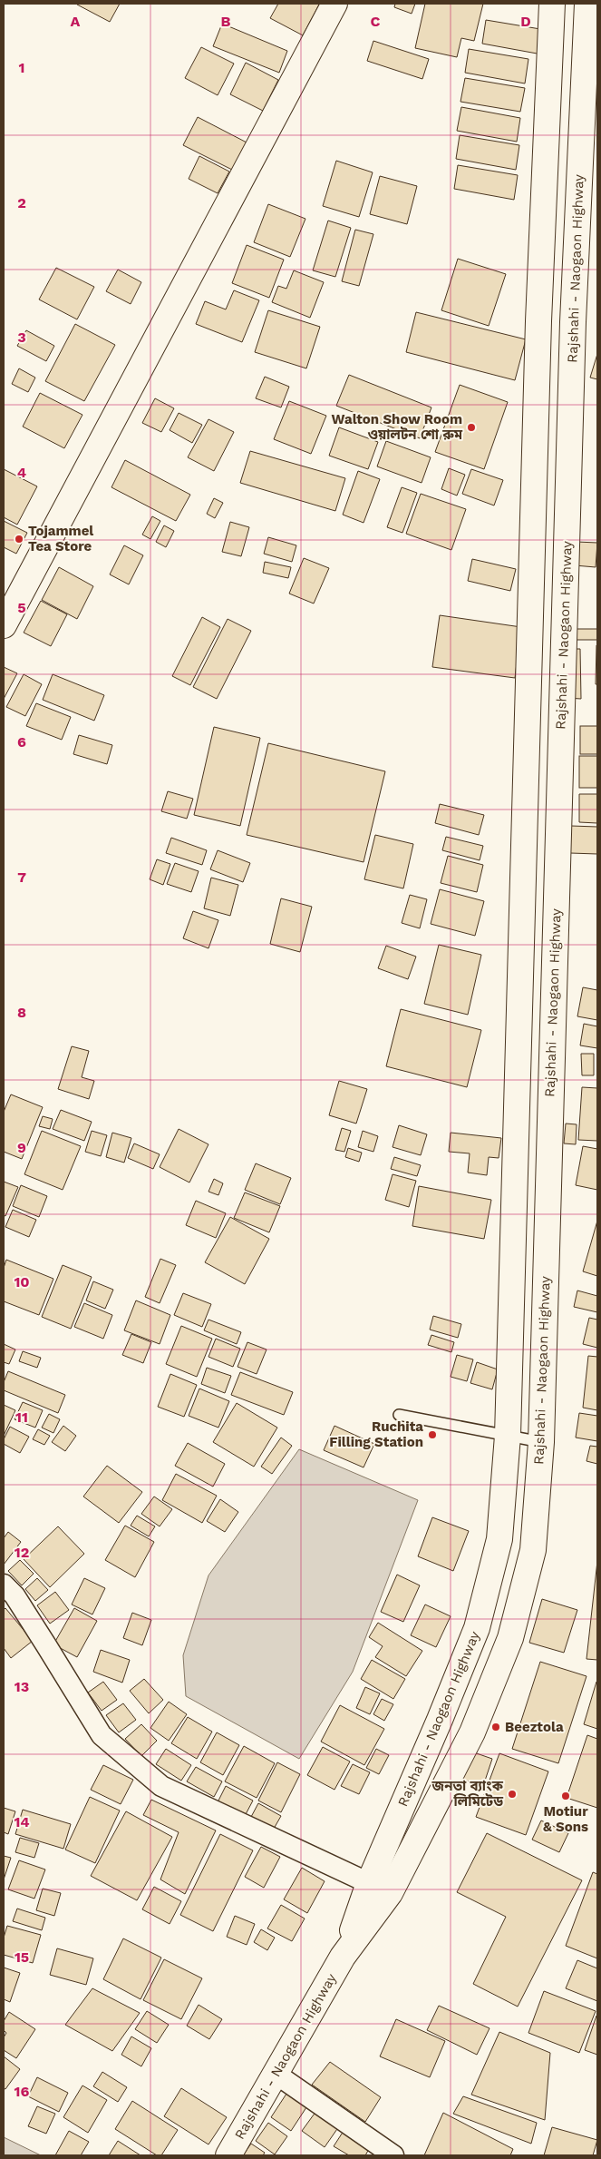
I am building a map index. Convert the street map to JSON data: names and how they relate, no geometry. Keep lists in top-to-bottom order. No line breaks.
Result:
{"streets":{"main road":["Rajshahi - Naogaon Highway"]},"places":["Walton Show Room ওয়ালটন শো রুম","Tojammel Tea Store","Ruchita Filling Station","Beeztola","জনতা ব্যাংক লিমিটেড","Motiur & Sons"],"grid":{"columns":["A","B","C","D"],"rows":["1","2","3","4","5","6","7","8","9","10","11","12","13","14","15","16"]}}
